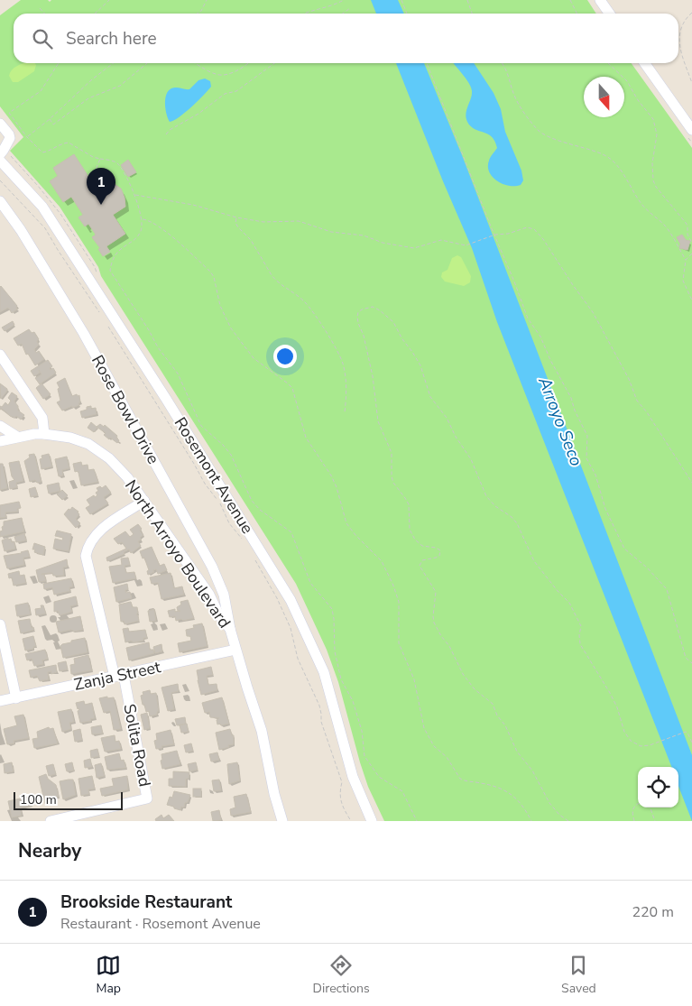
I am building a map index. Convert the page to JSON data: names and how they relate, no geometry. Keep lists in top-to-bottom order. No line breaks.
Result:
{"streets":{"street":["Rose Bowl Drive","Rosemont Avenue","North Arroyo Boulevard","Zanja Street","Solita Road"]},"crossings":[["Rose Bowl Drive","North Arroyo Boulevard"],["North Arroyo Boulevard","Zanja Street"],["North Arroyo Boulevard","Solita Road"],["Zanja Street","Solita Road"]],"water":["Arroyo Seco"],"scale_bar":"100 m","north":"bottom","page":{"search":"Search here","pins":"1","scale":"100 m","heading":"Nearby","list":[{"mark":"1","name":"Brookside Restaurant","note":"Restaurant · Rosemont Avenue","value":"220 m"}],"nav":["Map","Directions","Saved"]}}
